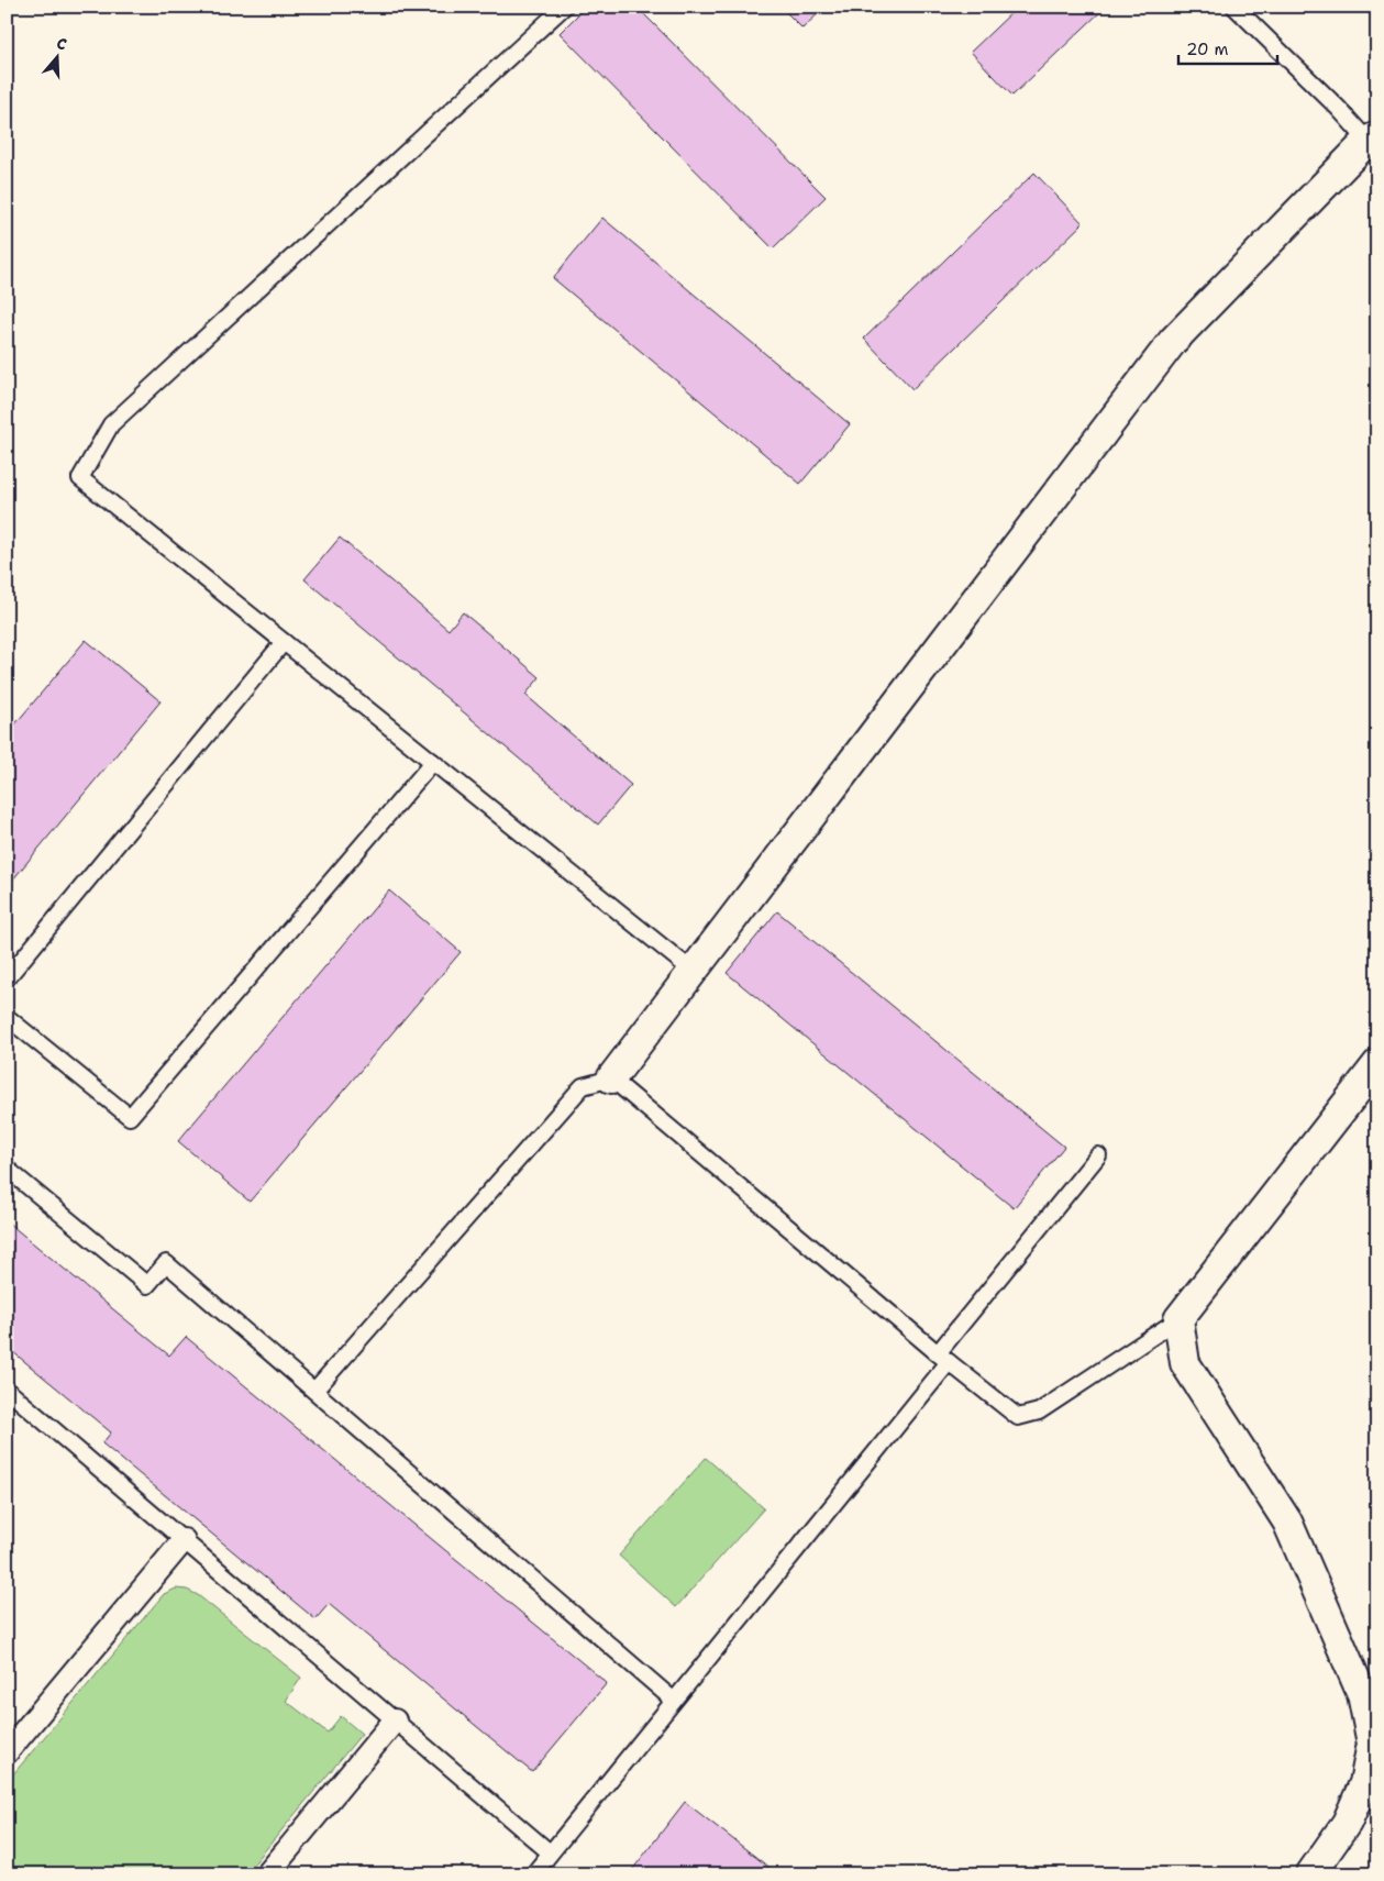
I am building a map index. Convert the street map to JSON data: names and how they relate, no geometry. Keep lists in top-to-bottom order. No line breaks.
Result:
{"scale_bar":"20 m","north":"top"}
